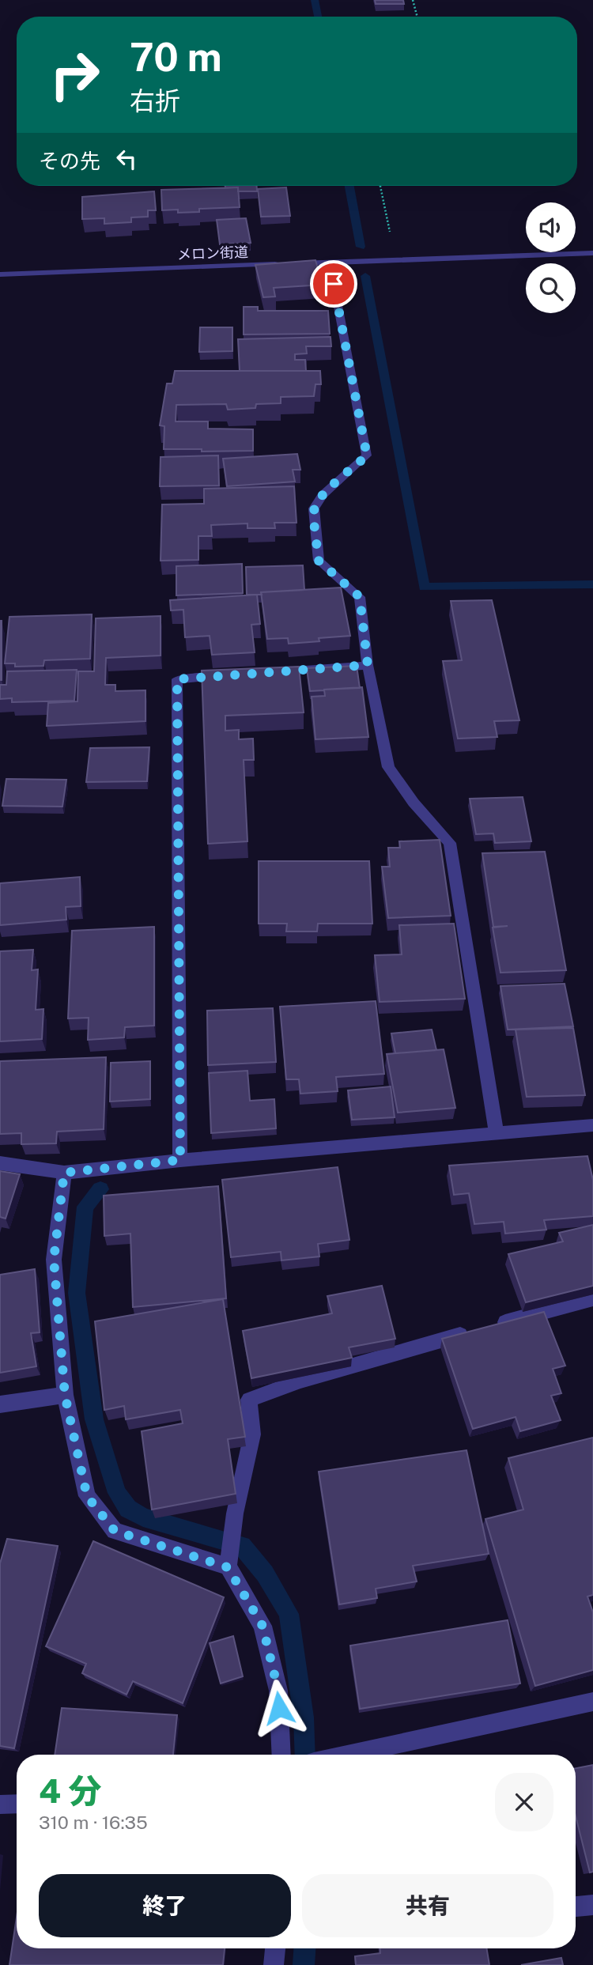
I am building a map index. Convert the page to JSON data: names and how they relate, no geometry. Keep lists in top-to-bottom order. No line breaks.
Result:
{"streets":{"street":["メロン街道"]},"page":{"turn":["70 m","右折"],"then":"その先","heading":["4 分","310 m · 16:35"],"buttons":["終了","共有"]}}
